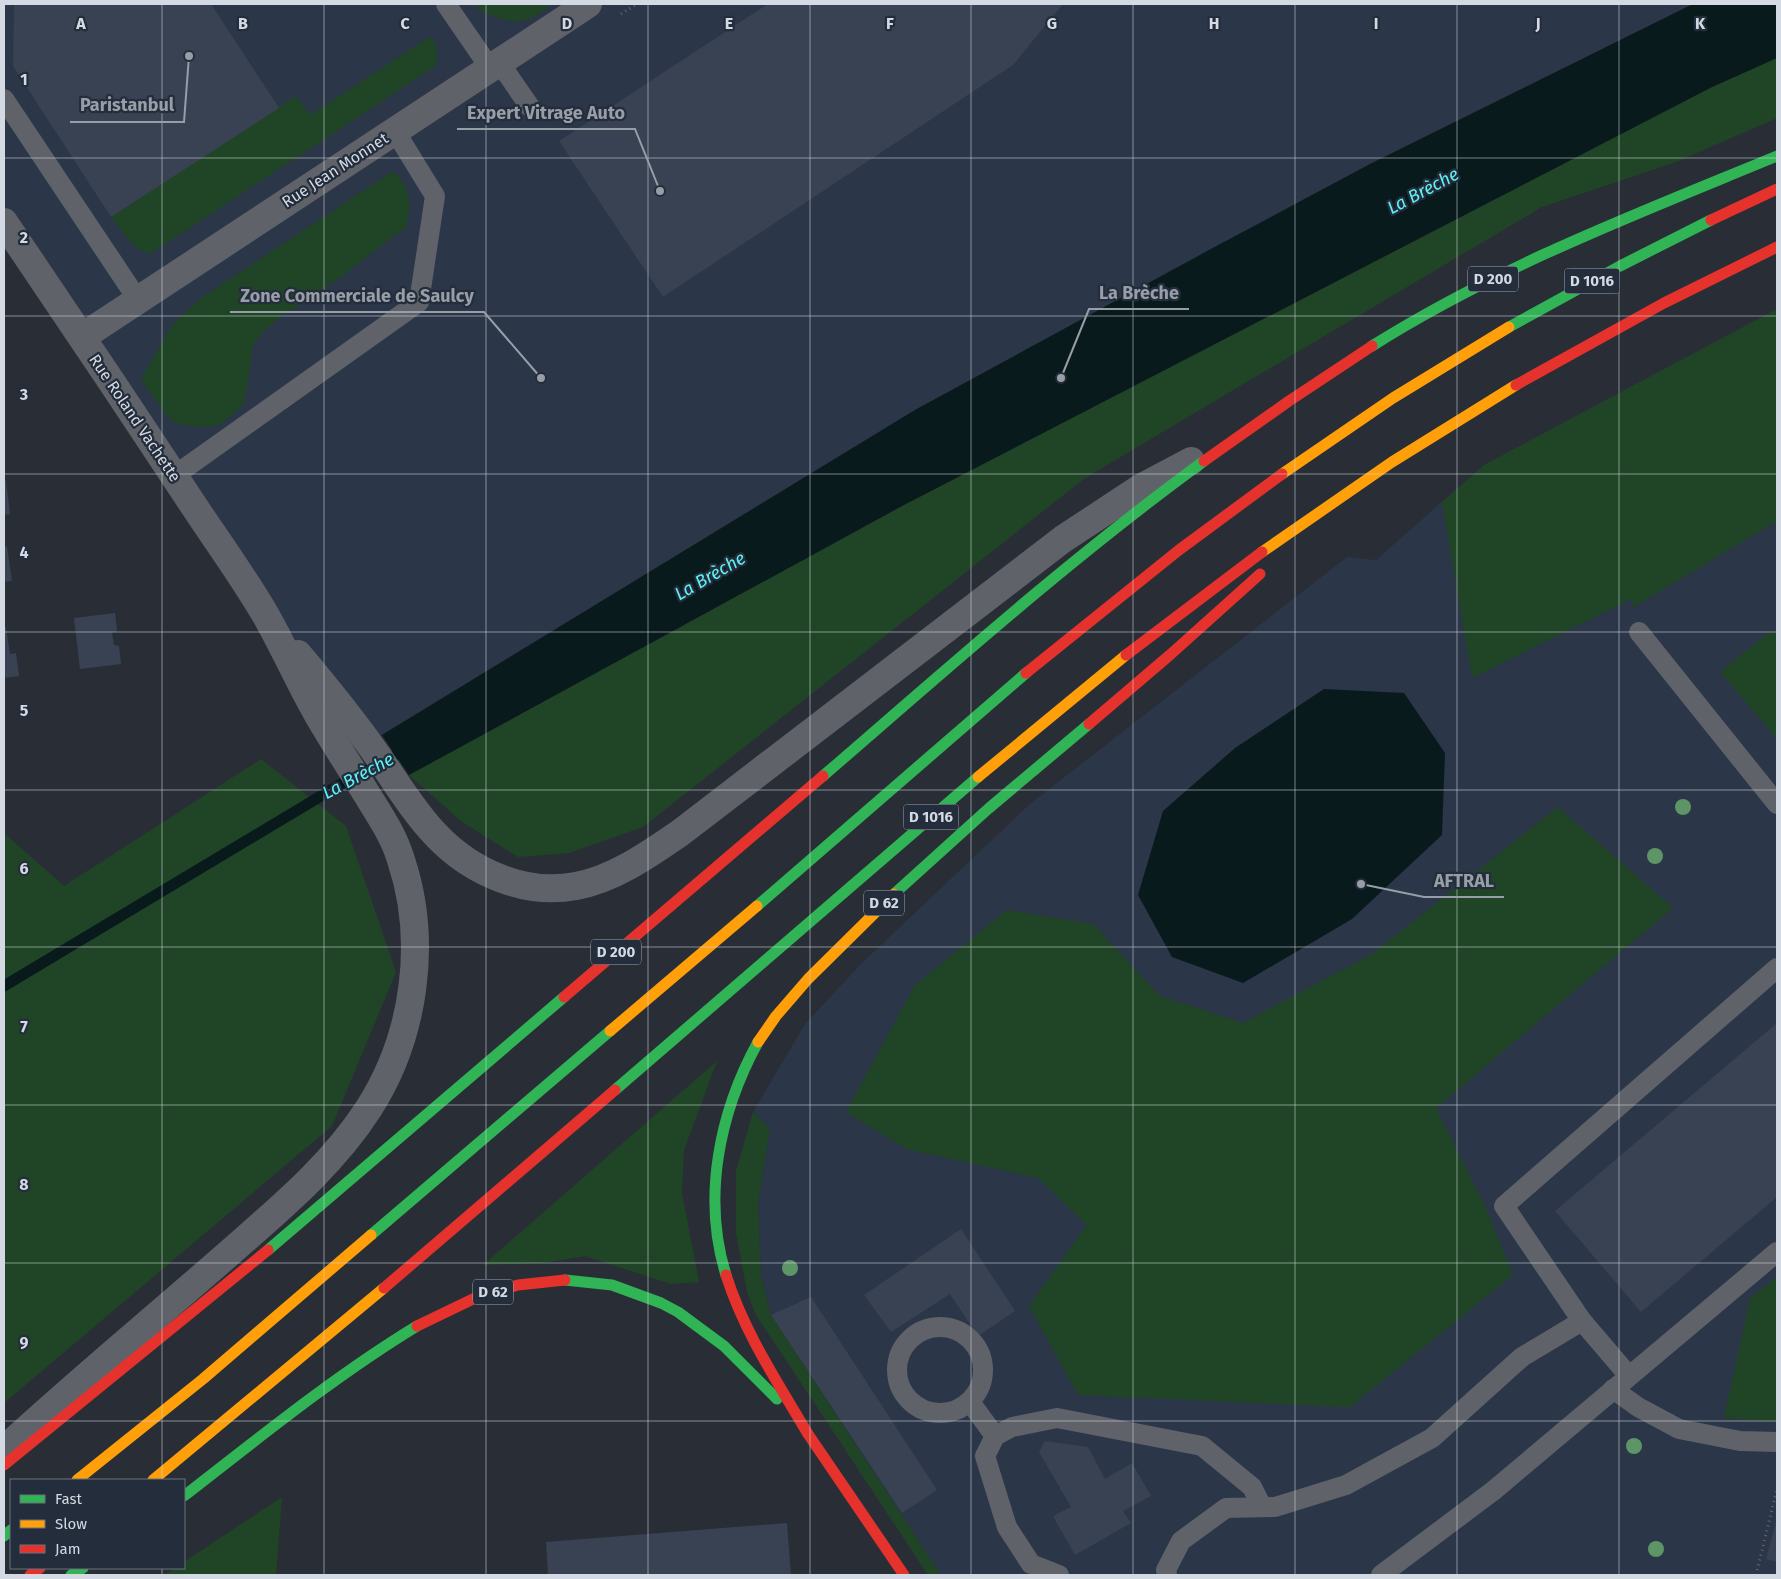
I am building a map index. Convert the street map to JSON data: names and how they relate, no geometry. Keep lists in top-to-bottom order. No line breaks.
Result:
{"streets":{"main road":["D 200","D 1016","D 62"],"street":["Rue Jean Monnet","Rue Roland Vachette"]},"crossings":[["Rue Jean Monnet","Rue Roland Vachette"]],"water":["La Brèche"],"places":["Paristanbul","Expert Vitrage Auto","Zone Commerciale de Saulcy","La Brèche","AFTRAL"],"legend":["Fast","Slow","Jam"],"grid":{"columns":["A","B","C","D","E","F","G","H","I","J","K"],"rows":["1","2","3","4","5","6","7","8","9"]}}
